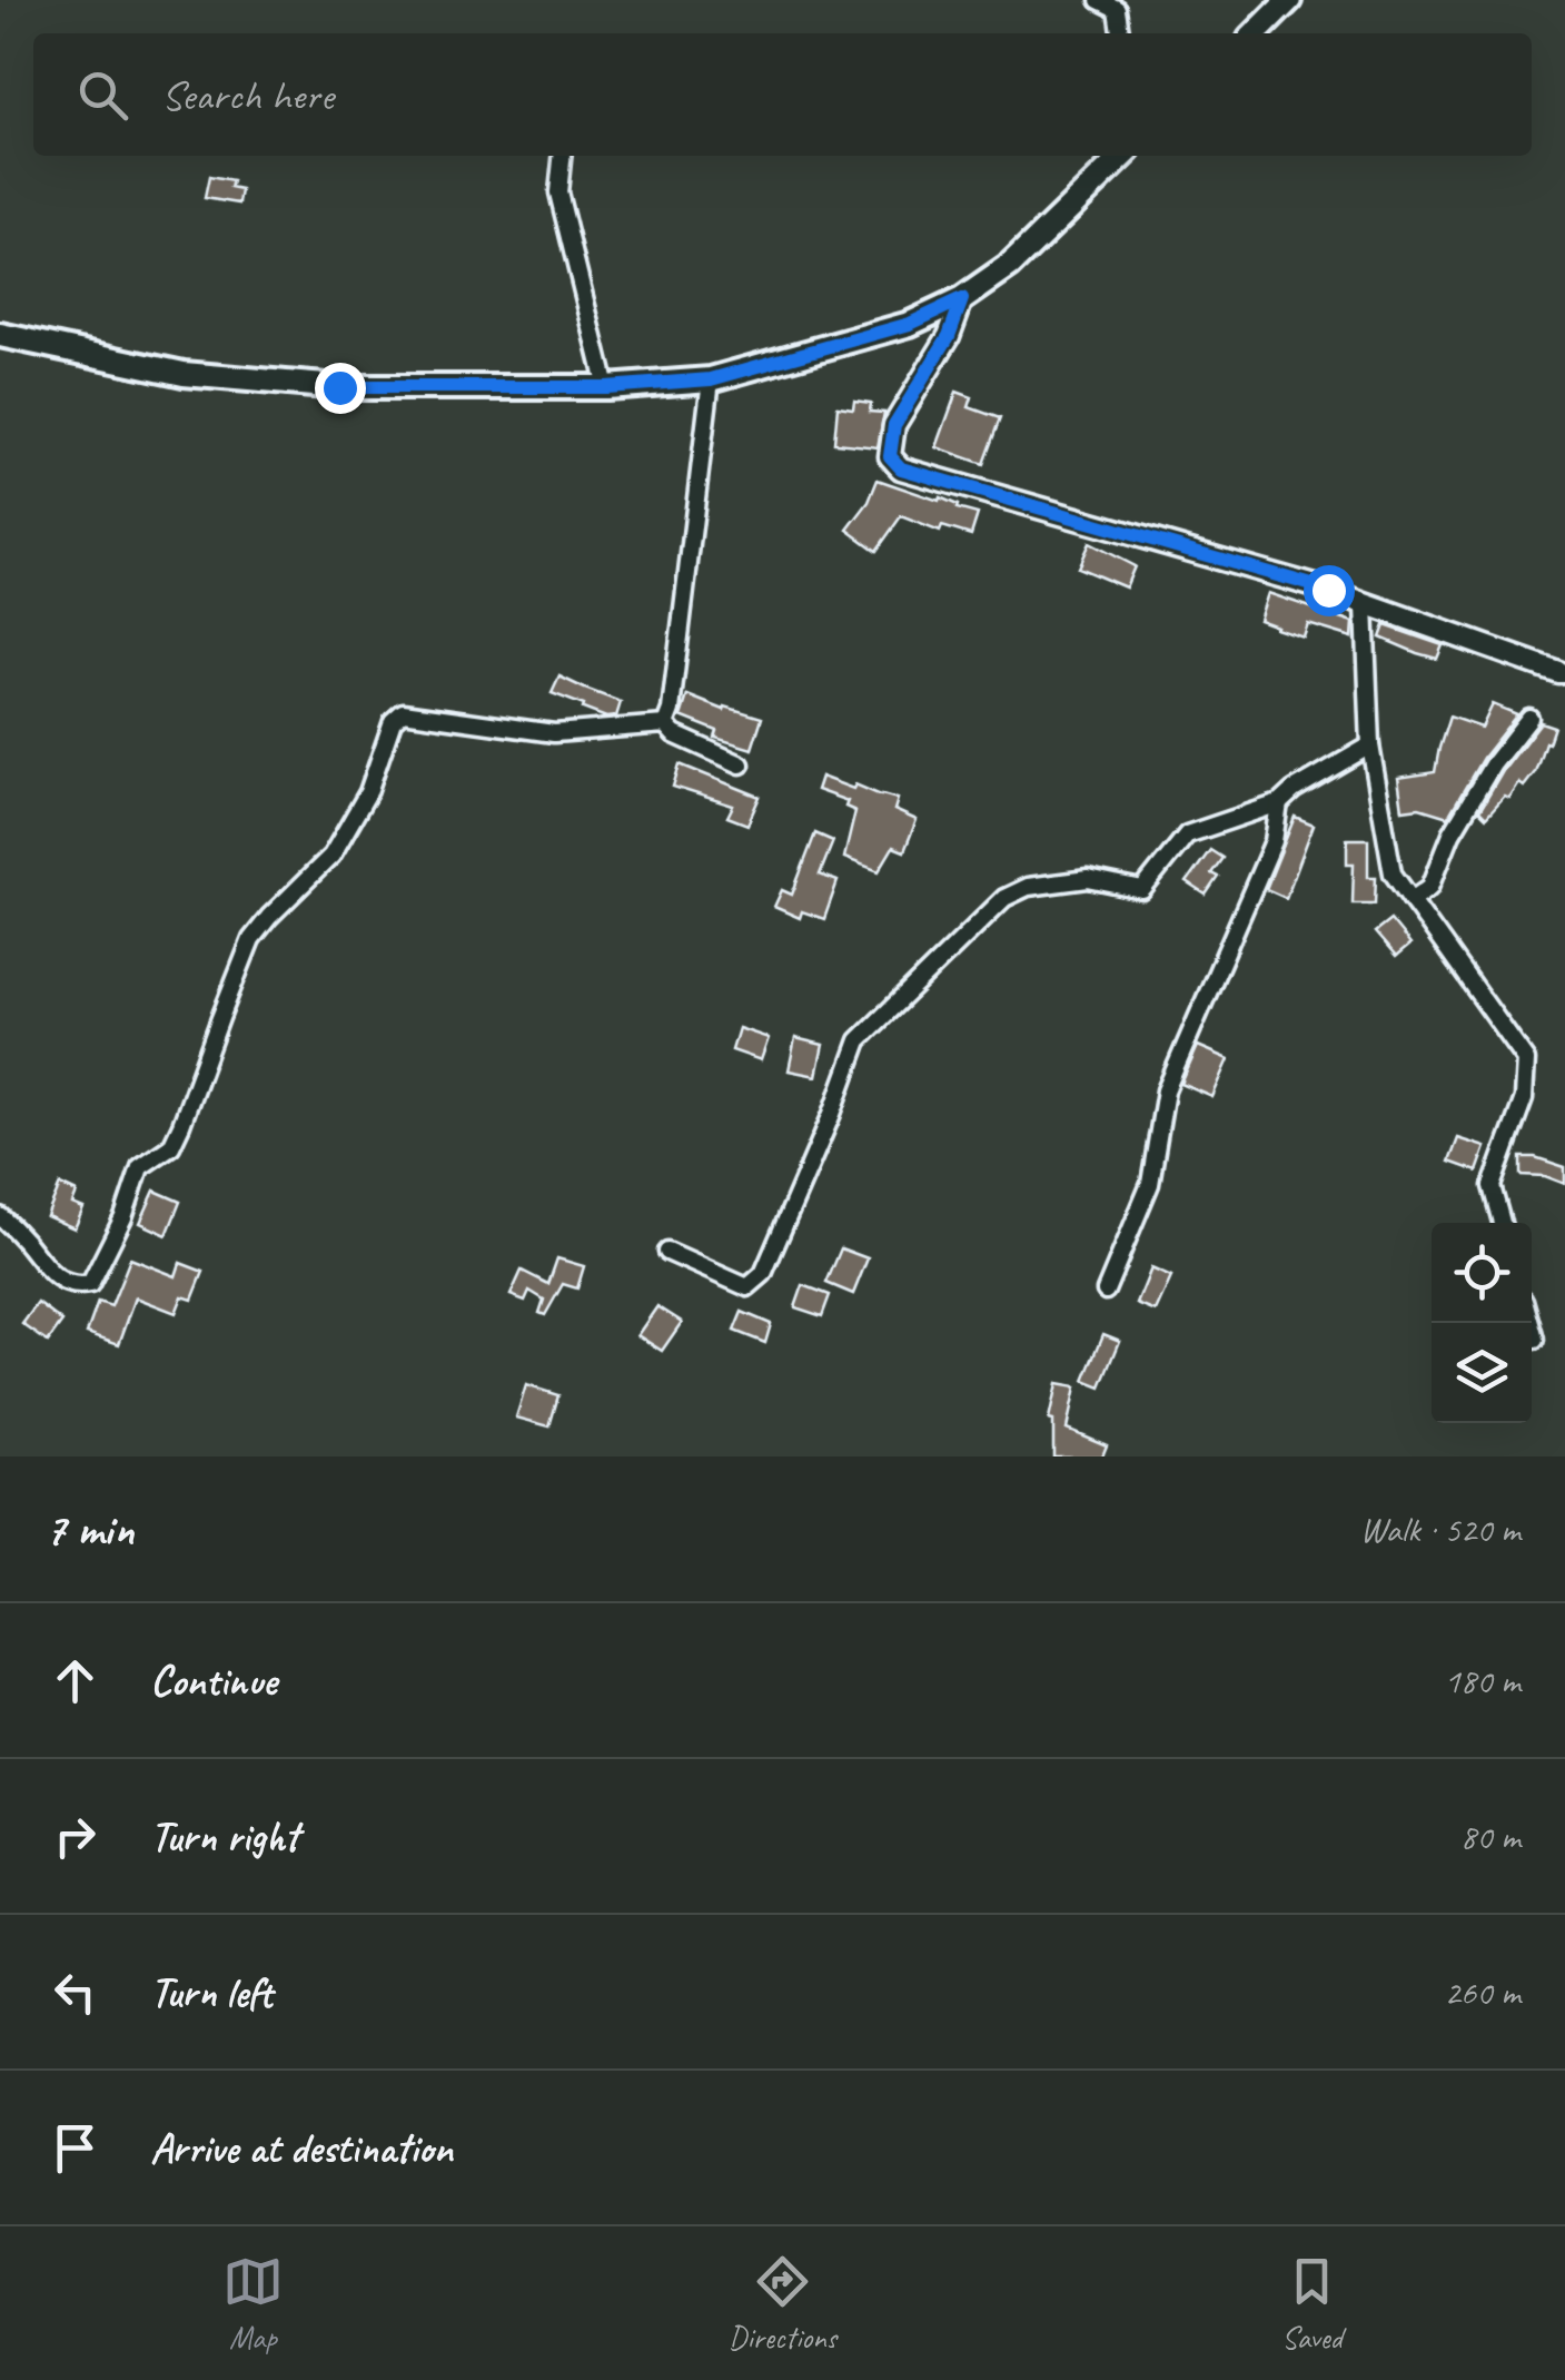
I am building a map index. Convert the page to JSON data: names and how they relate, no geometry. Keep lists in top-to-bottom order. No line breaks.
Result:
{"page":{"search":"Search here","heading":["7 min","Walk · 520 m"],"list":[["Continue","180 m"],["Turn right","80 m"],["Turn left","260 m"],"Arrive at destination"],"nav":["Map","Directions","Saved"]}}
